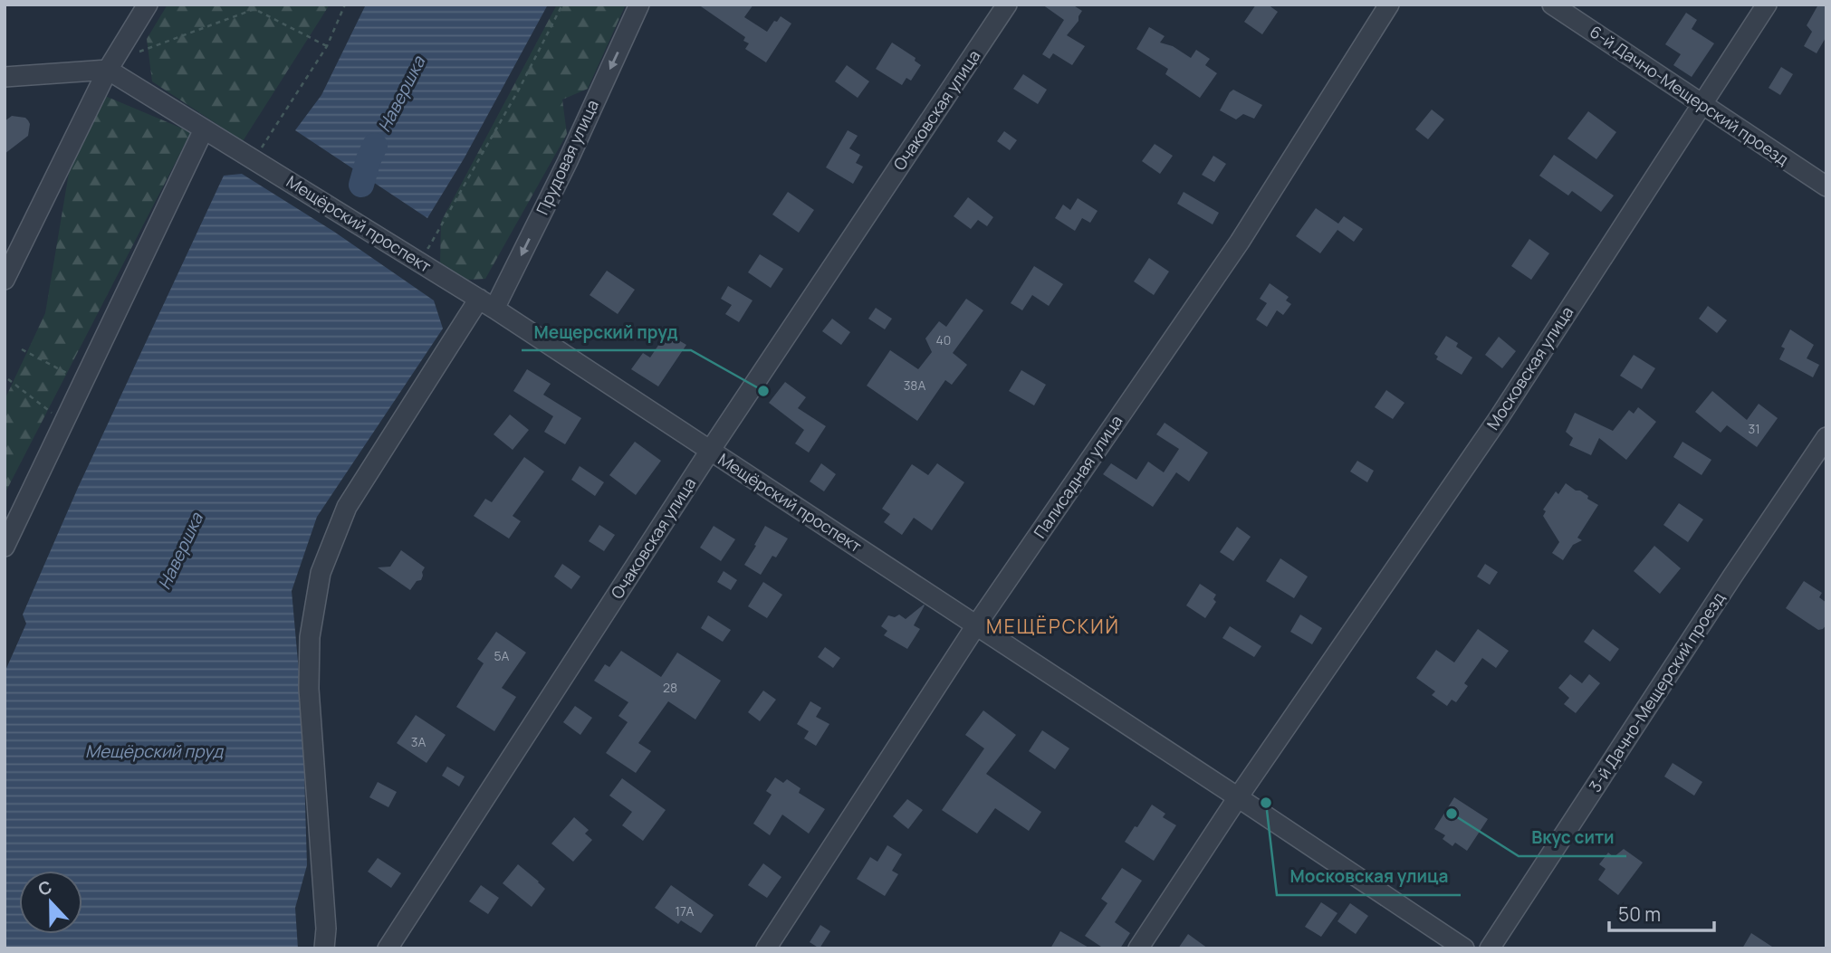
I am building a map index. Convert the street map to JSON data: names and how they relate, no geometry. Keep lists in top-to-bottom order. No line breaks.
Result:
{"streets":{"street":["6-й Дачно-Мещерский проезд","Очаковская улица","Прудовая улица","Мещёрский проспект","Московская улица","Палисадная улица","3-й Дачно-Мещерский проезд"]},"crossings":[["6-й Дачно-Мещерский проезд","Московская улица"],["Очаковская улица","Мещёрский проспект"],["Прудовая улица","Мещёрский проспект"],["Мещёрский проспект","Московская улица"],["Мещёрский проспект","Палисадная улица"]],"districts":["МЕЩЁРСКИЙ"],"water":["Навершка","Мещёрский пруд"],"places":["Мещерский пруд","Московская улица","Вкус сити"],"house_numbers":["40","38А","31","5А","28","3А","17А"],"scale_bar":"50 m","north":"top"}
